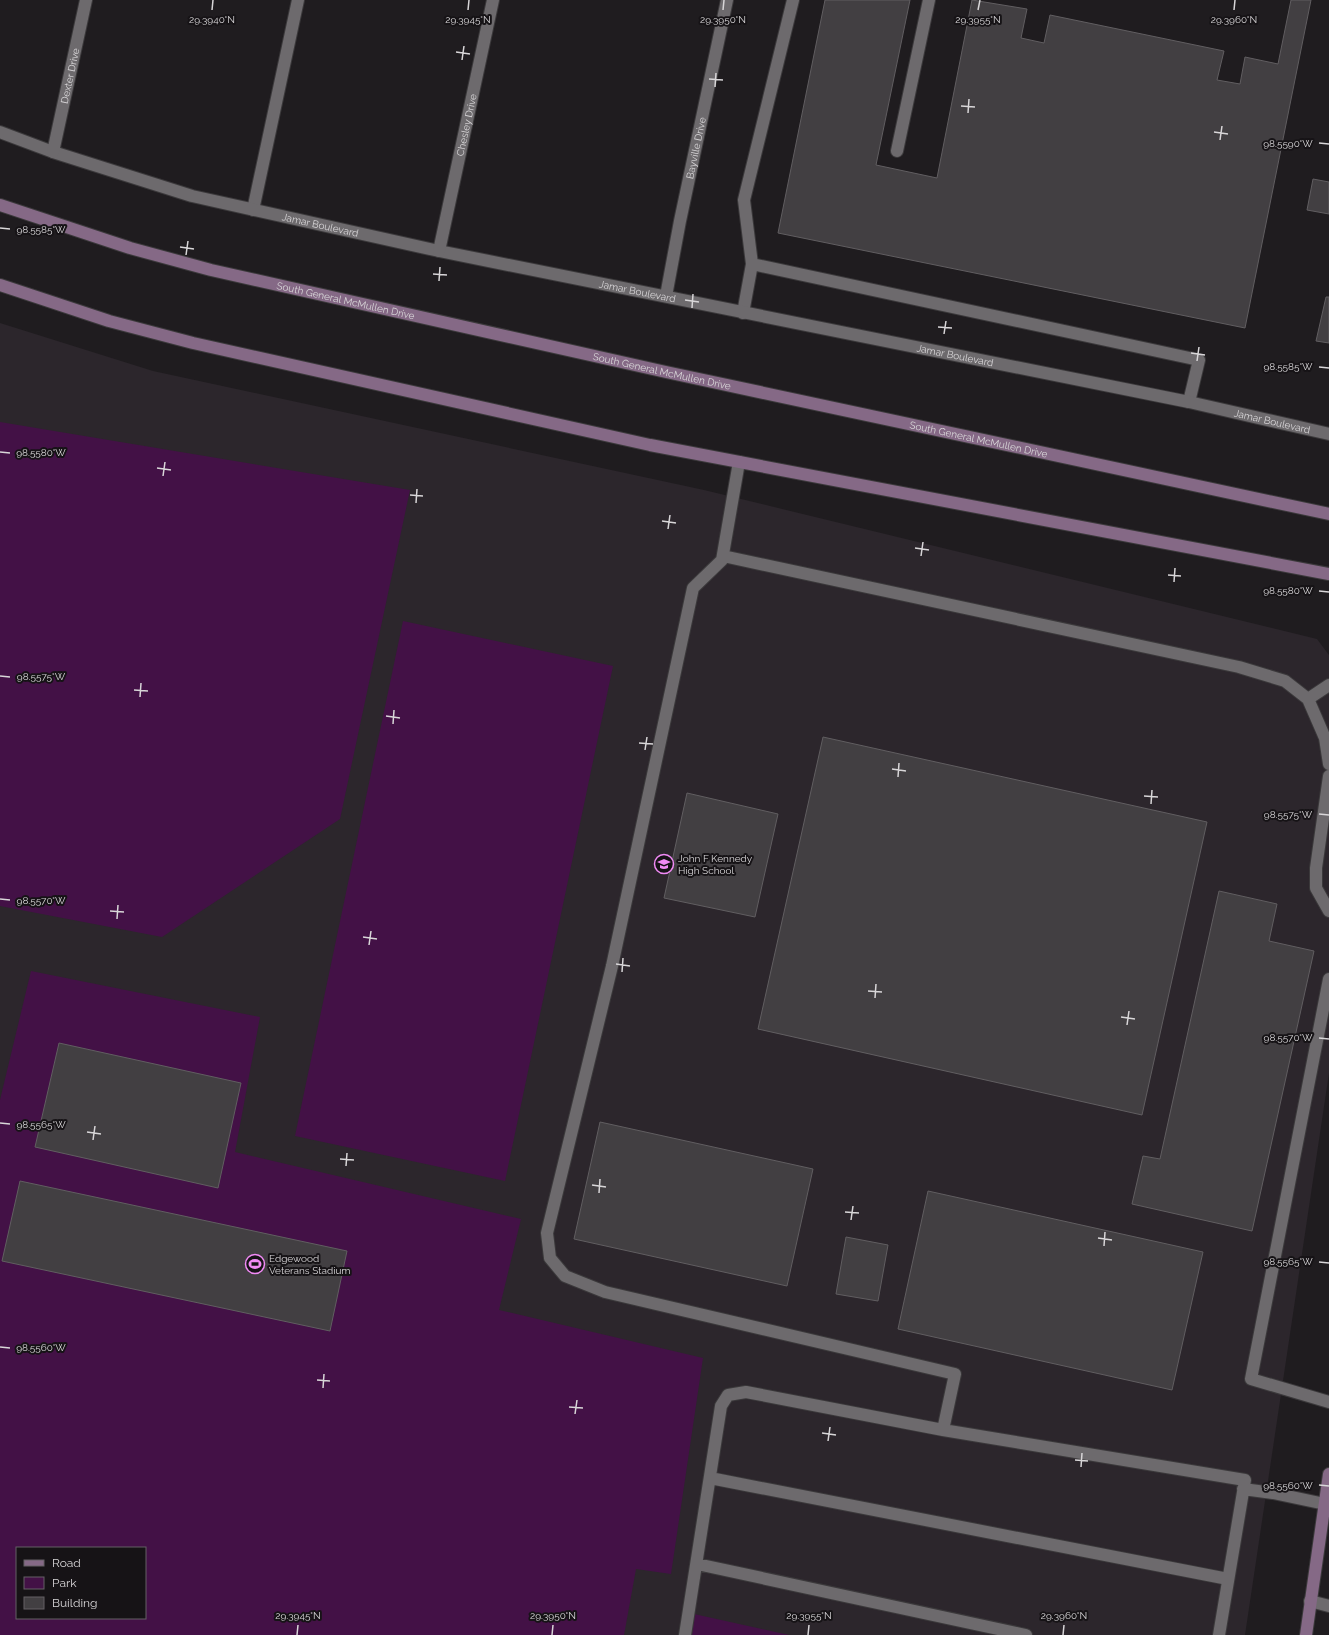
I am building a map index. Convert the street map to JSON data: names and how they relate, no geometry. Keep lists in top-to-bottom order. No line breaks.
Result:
{"streets":{"main road":["South General McMullen Drive"],"street":["Dexter Drive","Chesley Drive","Bayville Drive","Jamar Boulevard"]},"crossings":[["Dexter Drive","Jamar Boulevard"],["Chesley Drive","Jamar Boulevard"],["Bayville Drive","Jamar Boulevard"]],"places":{"school or university":["John F Kennedy High School"],"sports":["Edgewood Veterans Stadium"]},"legend":["Road","Park","Building"],"coordinates":["29.3940°N","29.3945°N","29.3950°N","29.3955°N","29.3960°N","98.5590°W","98.5585°W","98.5580°W","98.5575°W","98.5570°W","98.5565°W","98.5560°W"]}
